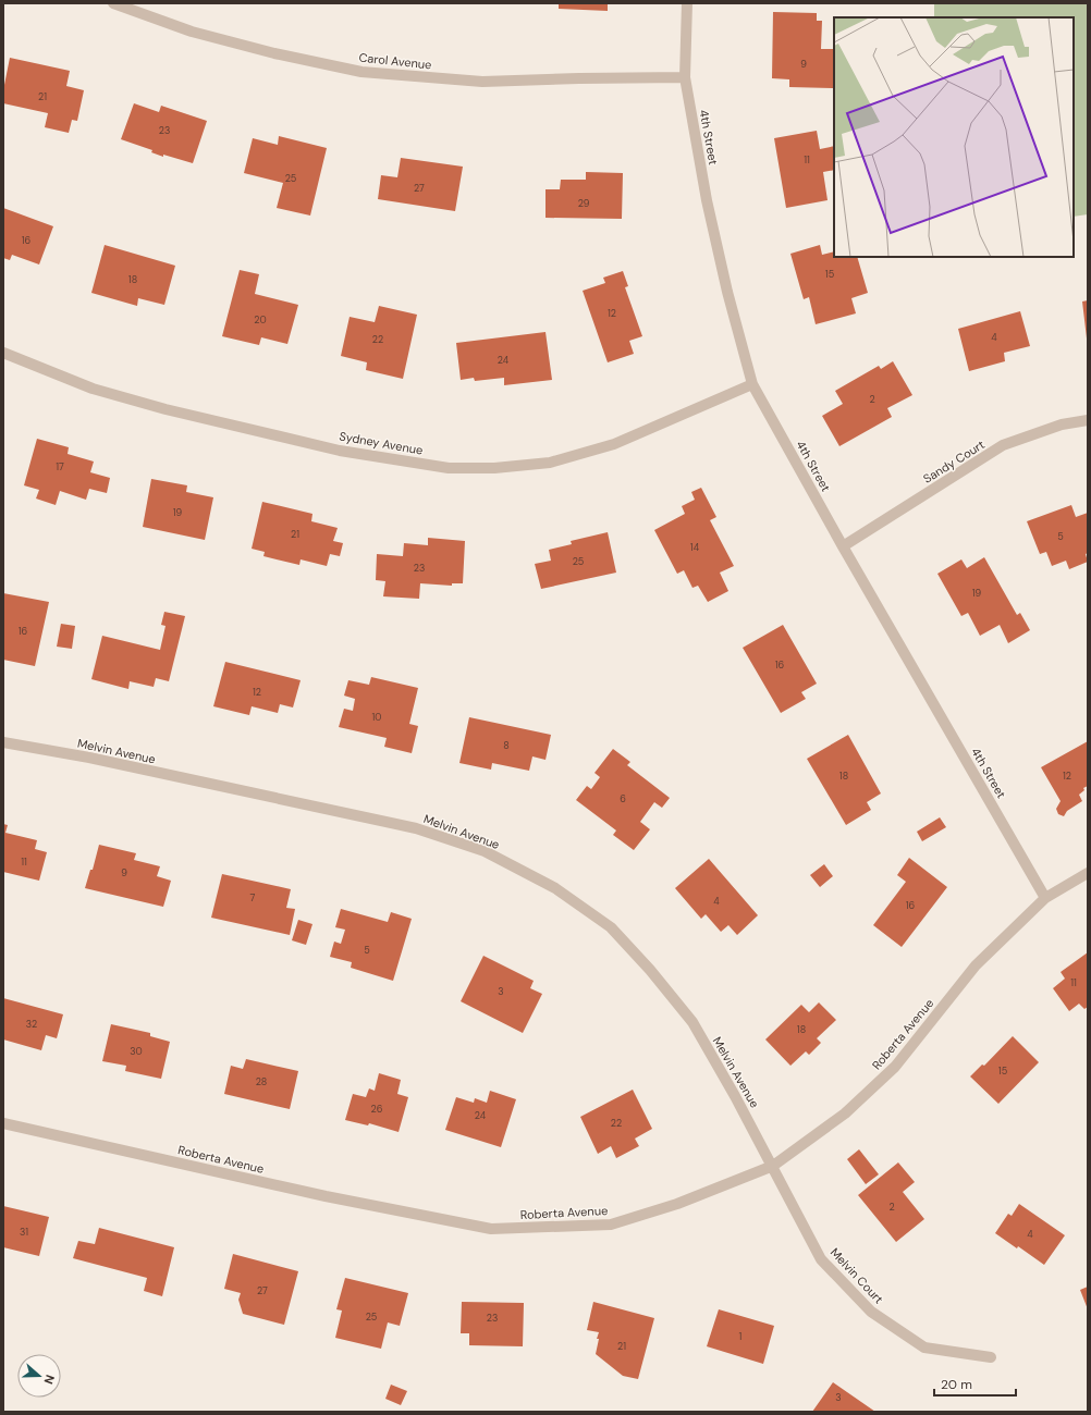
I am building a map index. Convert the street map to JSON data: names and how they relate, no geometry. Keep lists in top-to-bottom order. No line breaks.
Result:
{"streets":{"street":["Carol Avenue","4th Street","Sydney Avenue","Sandy Court","Melvin Avenue","Roberta Avenue","Melvin Court"]},"crossings":[["Carol Avenue","4th Street"],["4th Street","Sydney Avenue"],["4th Street","Sandy Court"],["4th Street","Roberta Avenue"],["Melvin Avenue","Roberta Avenue"],["Melvin Avenue","Melvin Court"],["Roberta Avenue","Melvin Court"]],"house_numbers":["9","21","23","11","25","27","29","16","15","18","12","20","4","22","24","2","17","19","21","5","14","25","23","19","16","16","12","10","8","18","12","6","11","9","7","4","16","5","11","3","32","18","30","15","28","26","24","22","2","31","4","27","25","23","1","21","3"],"scale_bar":"20 m","north":"right"}
